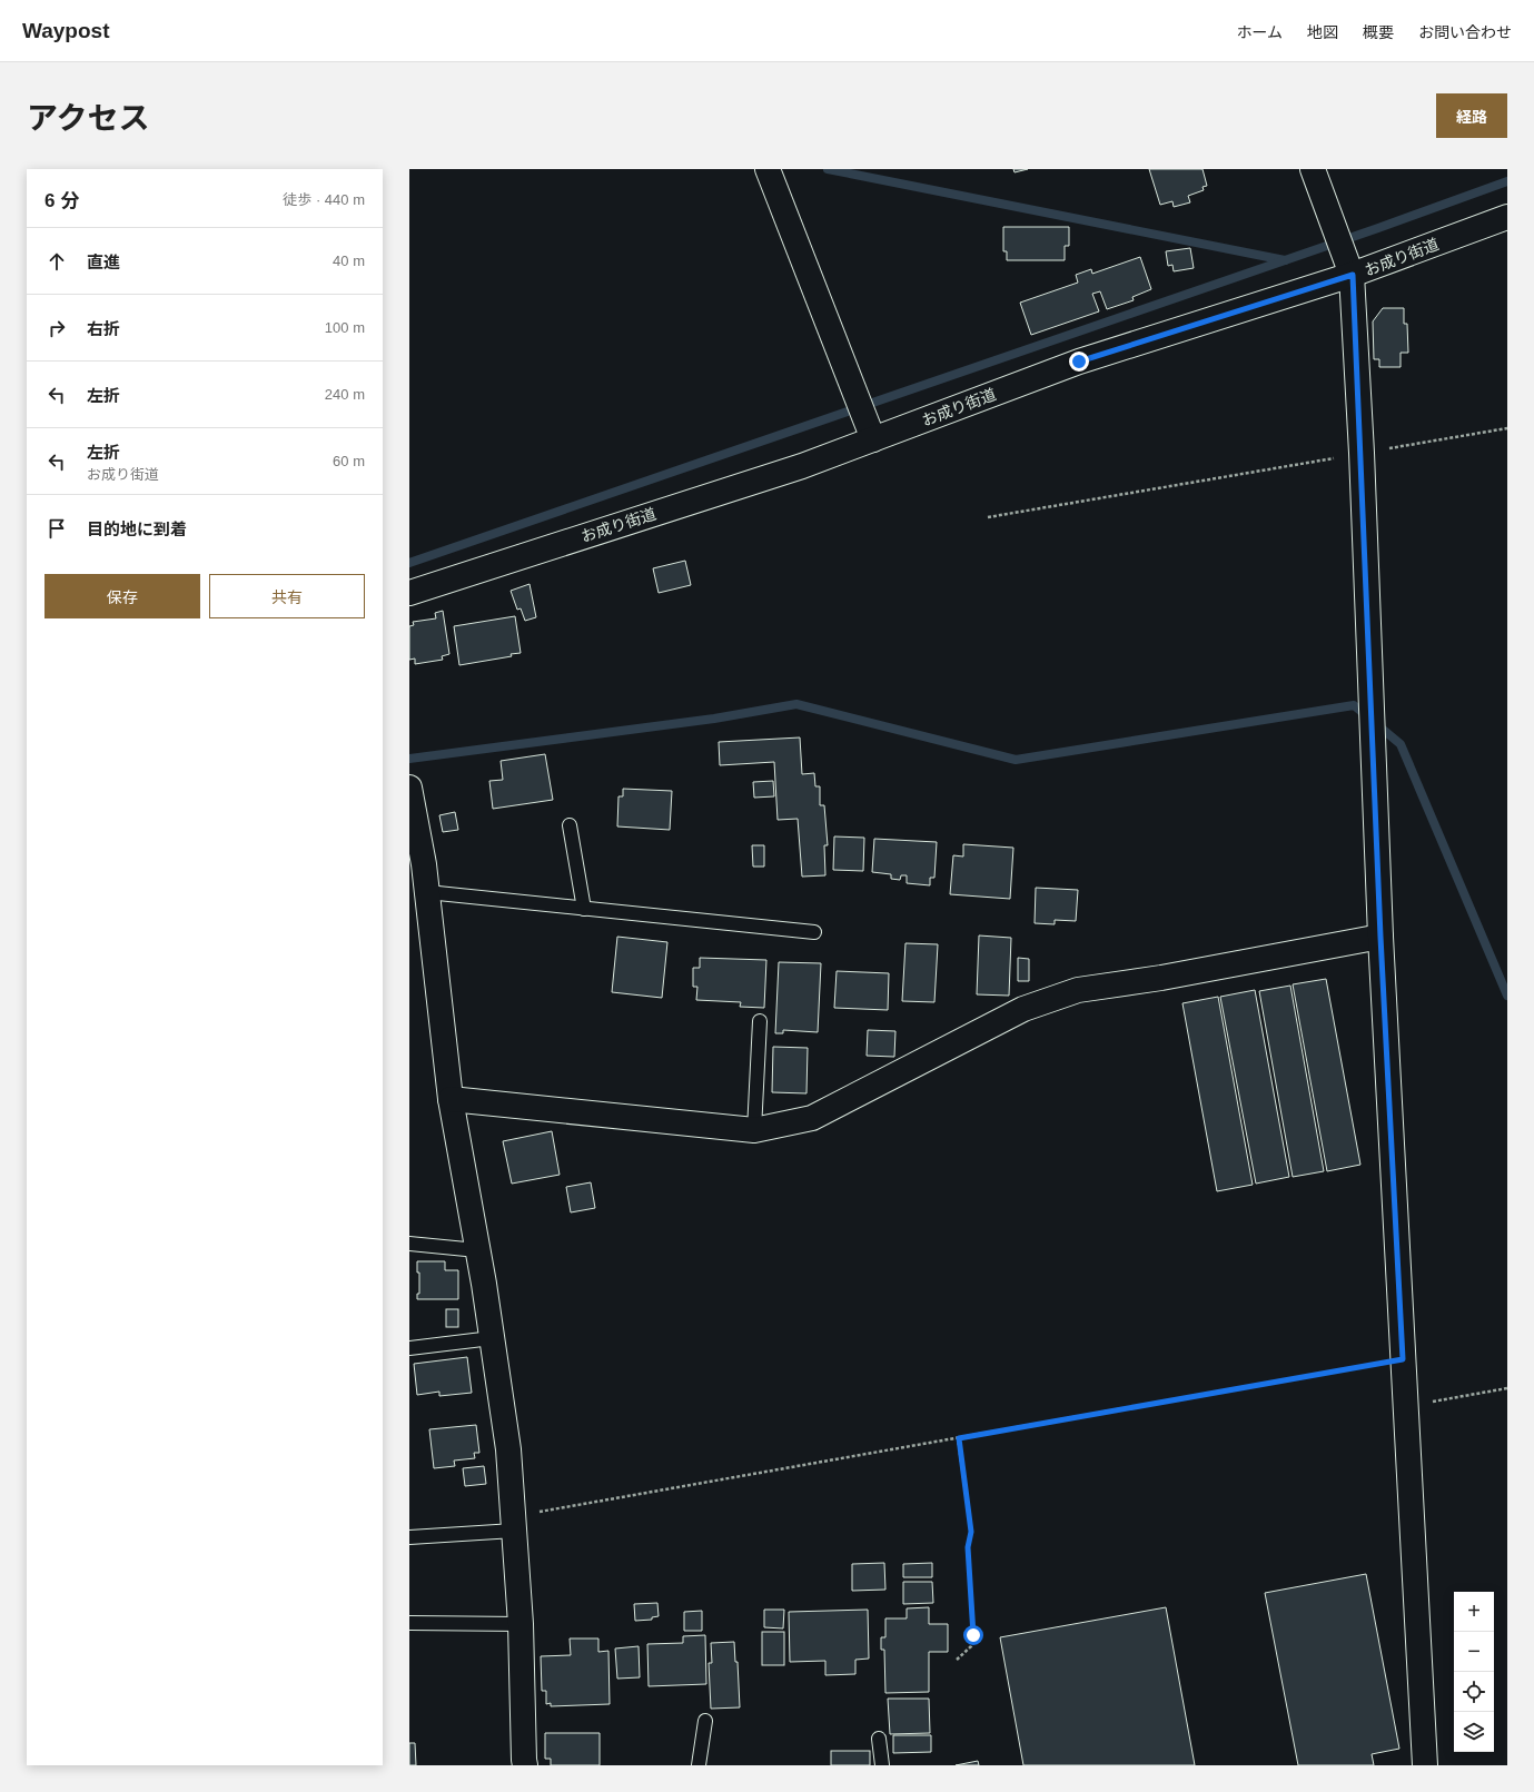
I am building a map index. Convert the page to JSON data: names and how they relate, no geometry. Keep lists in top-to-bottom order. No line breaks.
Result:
{"streets":{"street":["お成り街道"]},"page":{"header":"Waypost","nav":["ホーム","地図","概要","お問い合わせ"],"title":"アクセス","buttons":["経路",["保存","共有"]],"heading":["6 分","徒歩 · 440 m"],"list":[["直進","40 m"],["右折","100 m"],["左折","240 m"],["左折","お成り街道","60 m"],"目的地に到着"],"map_buttons":["+","−"]}}
